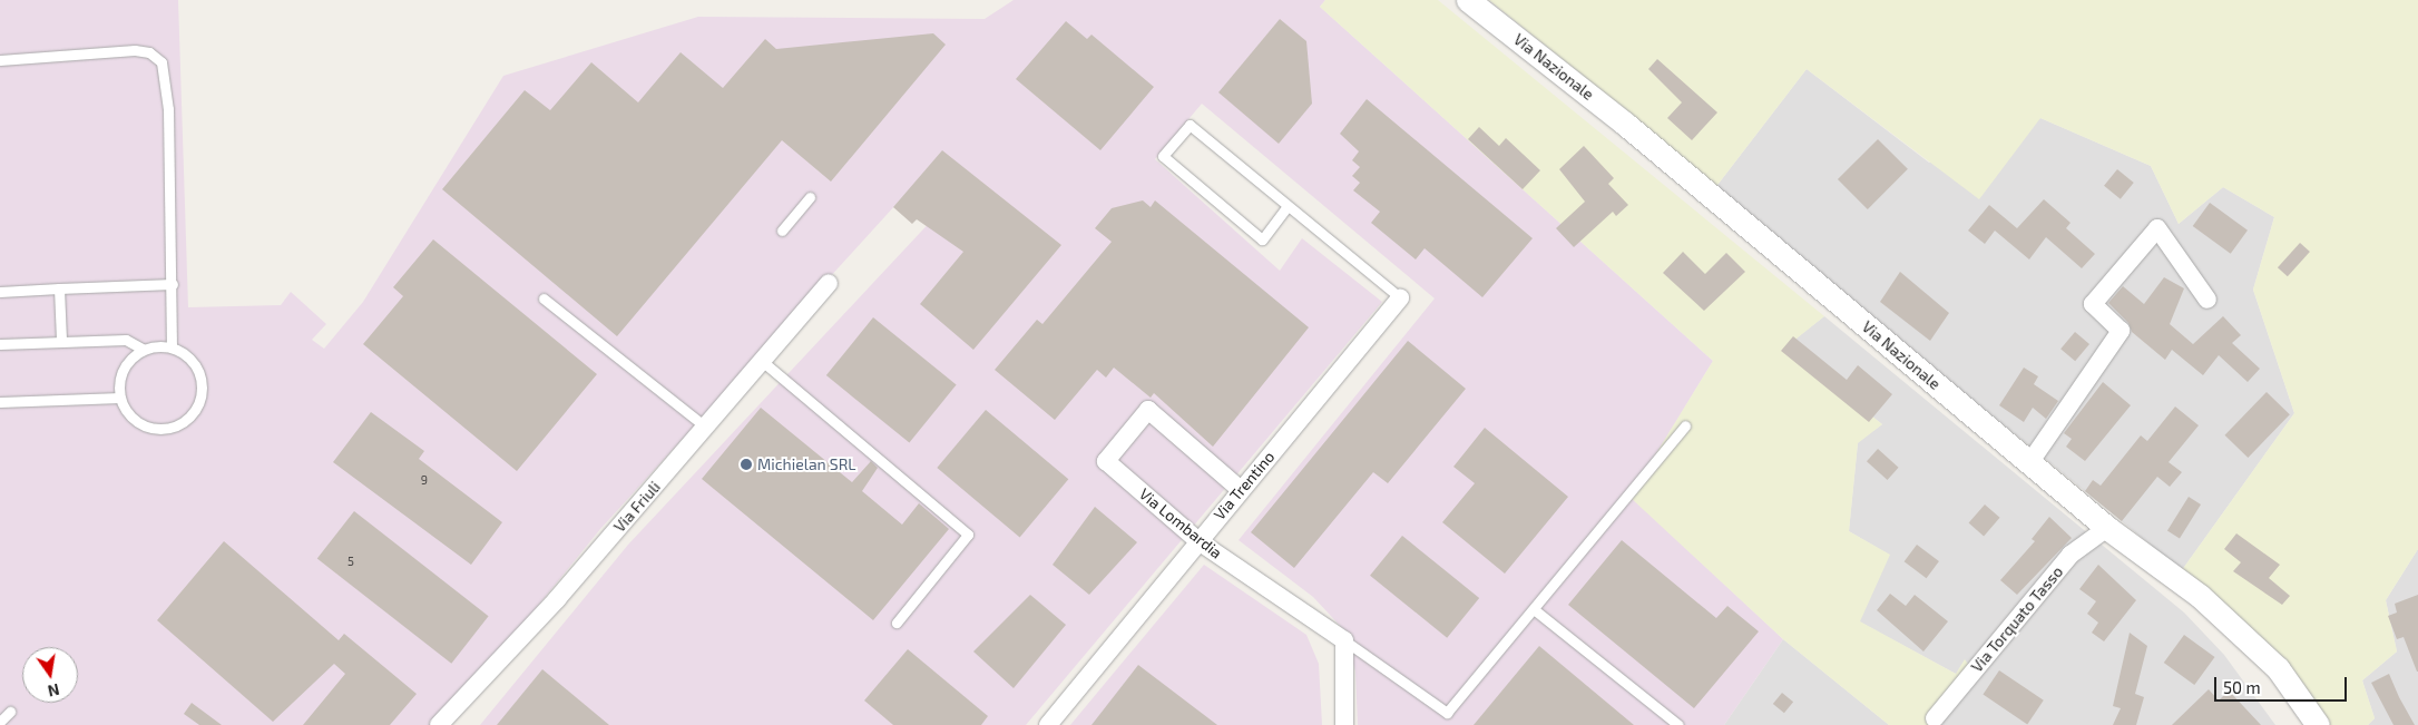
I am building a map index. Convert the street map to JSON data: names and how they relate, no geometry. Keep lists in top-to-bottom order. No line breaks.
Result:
{"streets":{"street":["Via Nazionale","Via Trentino","Via Friuli","Via Lombardia","Via Torquato Tasso"]},"crossings":[["Via Nazionale","Via Torquato Tasso"],["Via Trentino","Via Lombardia"]],"places":["Michielan SRL"],"house_numbers":["9","5"],"scale_bar":"50 m","north":"bottom"}
